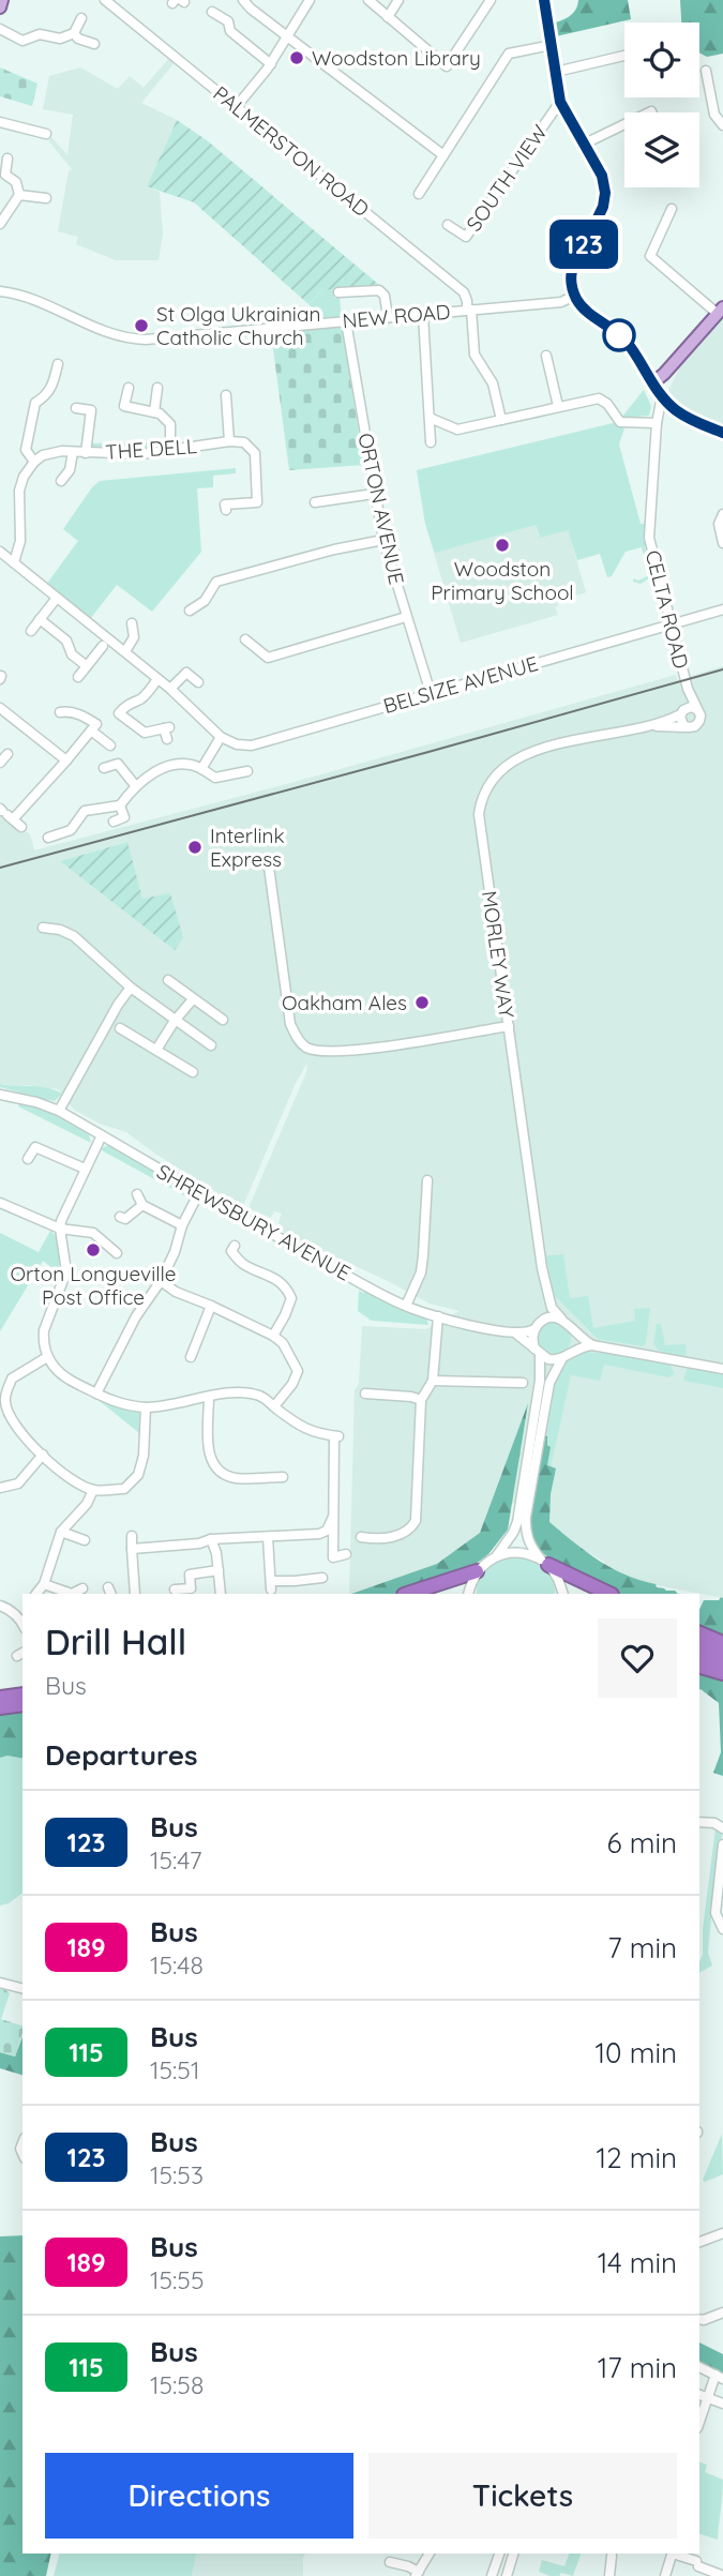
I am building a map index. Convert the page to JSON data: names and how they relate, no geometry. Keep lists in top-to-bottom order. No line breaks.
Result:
{"streets":{"street":["PALMERSTON ROAD","SOUTH VIEW","NEW ROAD","THE DELL","ORTON AVENUE","CELTA ROAD","BELSIZE AVENUE","MORLEY WAY","SHREWSBURY AVENUE"]},"crossings":[["PALMERSTON ROAD","NEW ROAD"],["NEW ROAD","ORTON AVENUE"],["ORTON AVENUE","BELSIZE AVENUE"],["CELTA ROAD","BELSIZE AVENUE"],["CELTA ROAD","MORLEY WAY"],["MORLEY WAY","SHREWSBURY AVENUE"]],"places":["Woodston Library","St Olga Ukrainian Catholic Church","Woodston Primary School","Interlink Express","Oakham Ales","Orton Longueville Post Office"],"lines":["bus line 123"],"page":{"on_map":"123","heading":[["Drill Hall","Bus"],"Departures"],"list":[{"mark":"123","name":"Bus","note":"15:47","value":"6 min"},{"mark":"189","name":"Bus","note":"15:48","value":"7 min"},{"mark":"115","name":"Bus","note":"15:51","value":"10 min"},{"mark":"123","name":"Bus","note":"15:53","value":"12 min"},{"mark":"189","name":"Bus","note":"15:55","value":"14 min"},{"mark":"115","name":"Bus","note":"15:58","value":"17 min"}],"buttons":["Directions","Tickets"]}}
